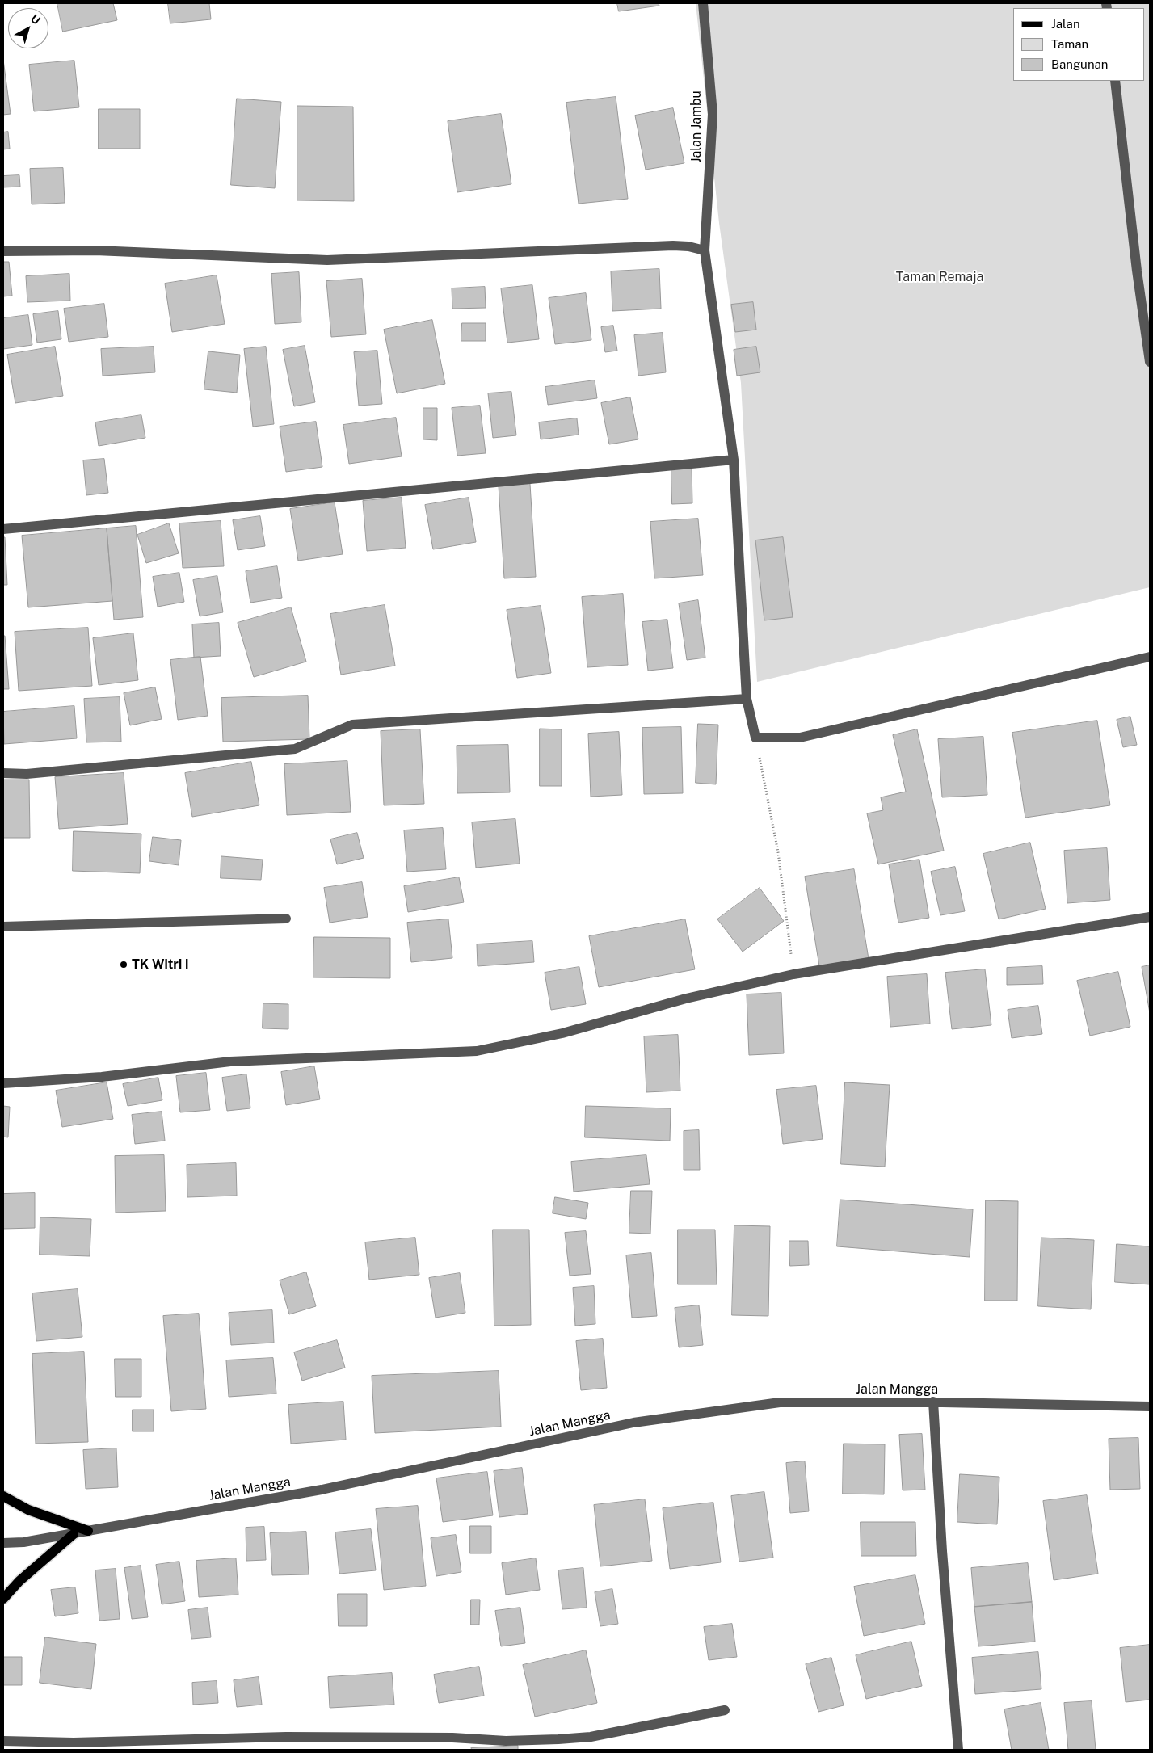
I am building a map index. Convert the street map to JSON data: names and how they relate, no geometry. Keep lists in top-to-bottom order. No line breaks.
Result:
{"streets":{"street":["Jalan Jambu","Jalan Mangga"]},"parks":["Taman Remaja"],"places":["TK Witri I"],"legend":["Jalan","Taman","Bangunan"],"north":"top right"}
